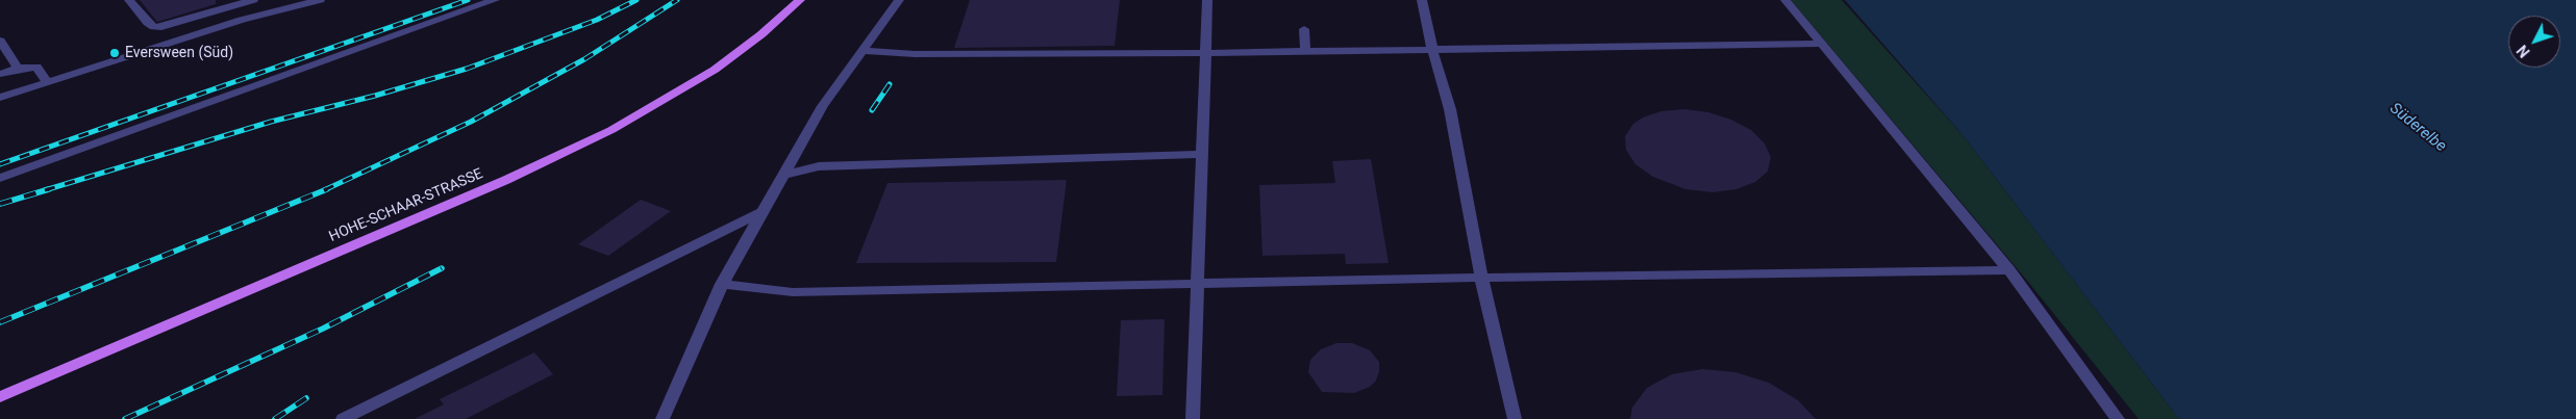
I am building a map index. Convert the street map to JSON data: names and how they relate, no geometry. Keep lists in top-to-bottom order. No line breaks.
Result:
{"streets":{"main road":["HOHE-SCHAAR-STRASSE"]},"water":["Süderelbe"],"places":["Eversween (Süd)"],"north":"bottom left"}
